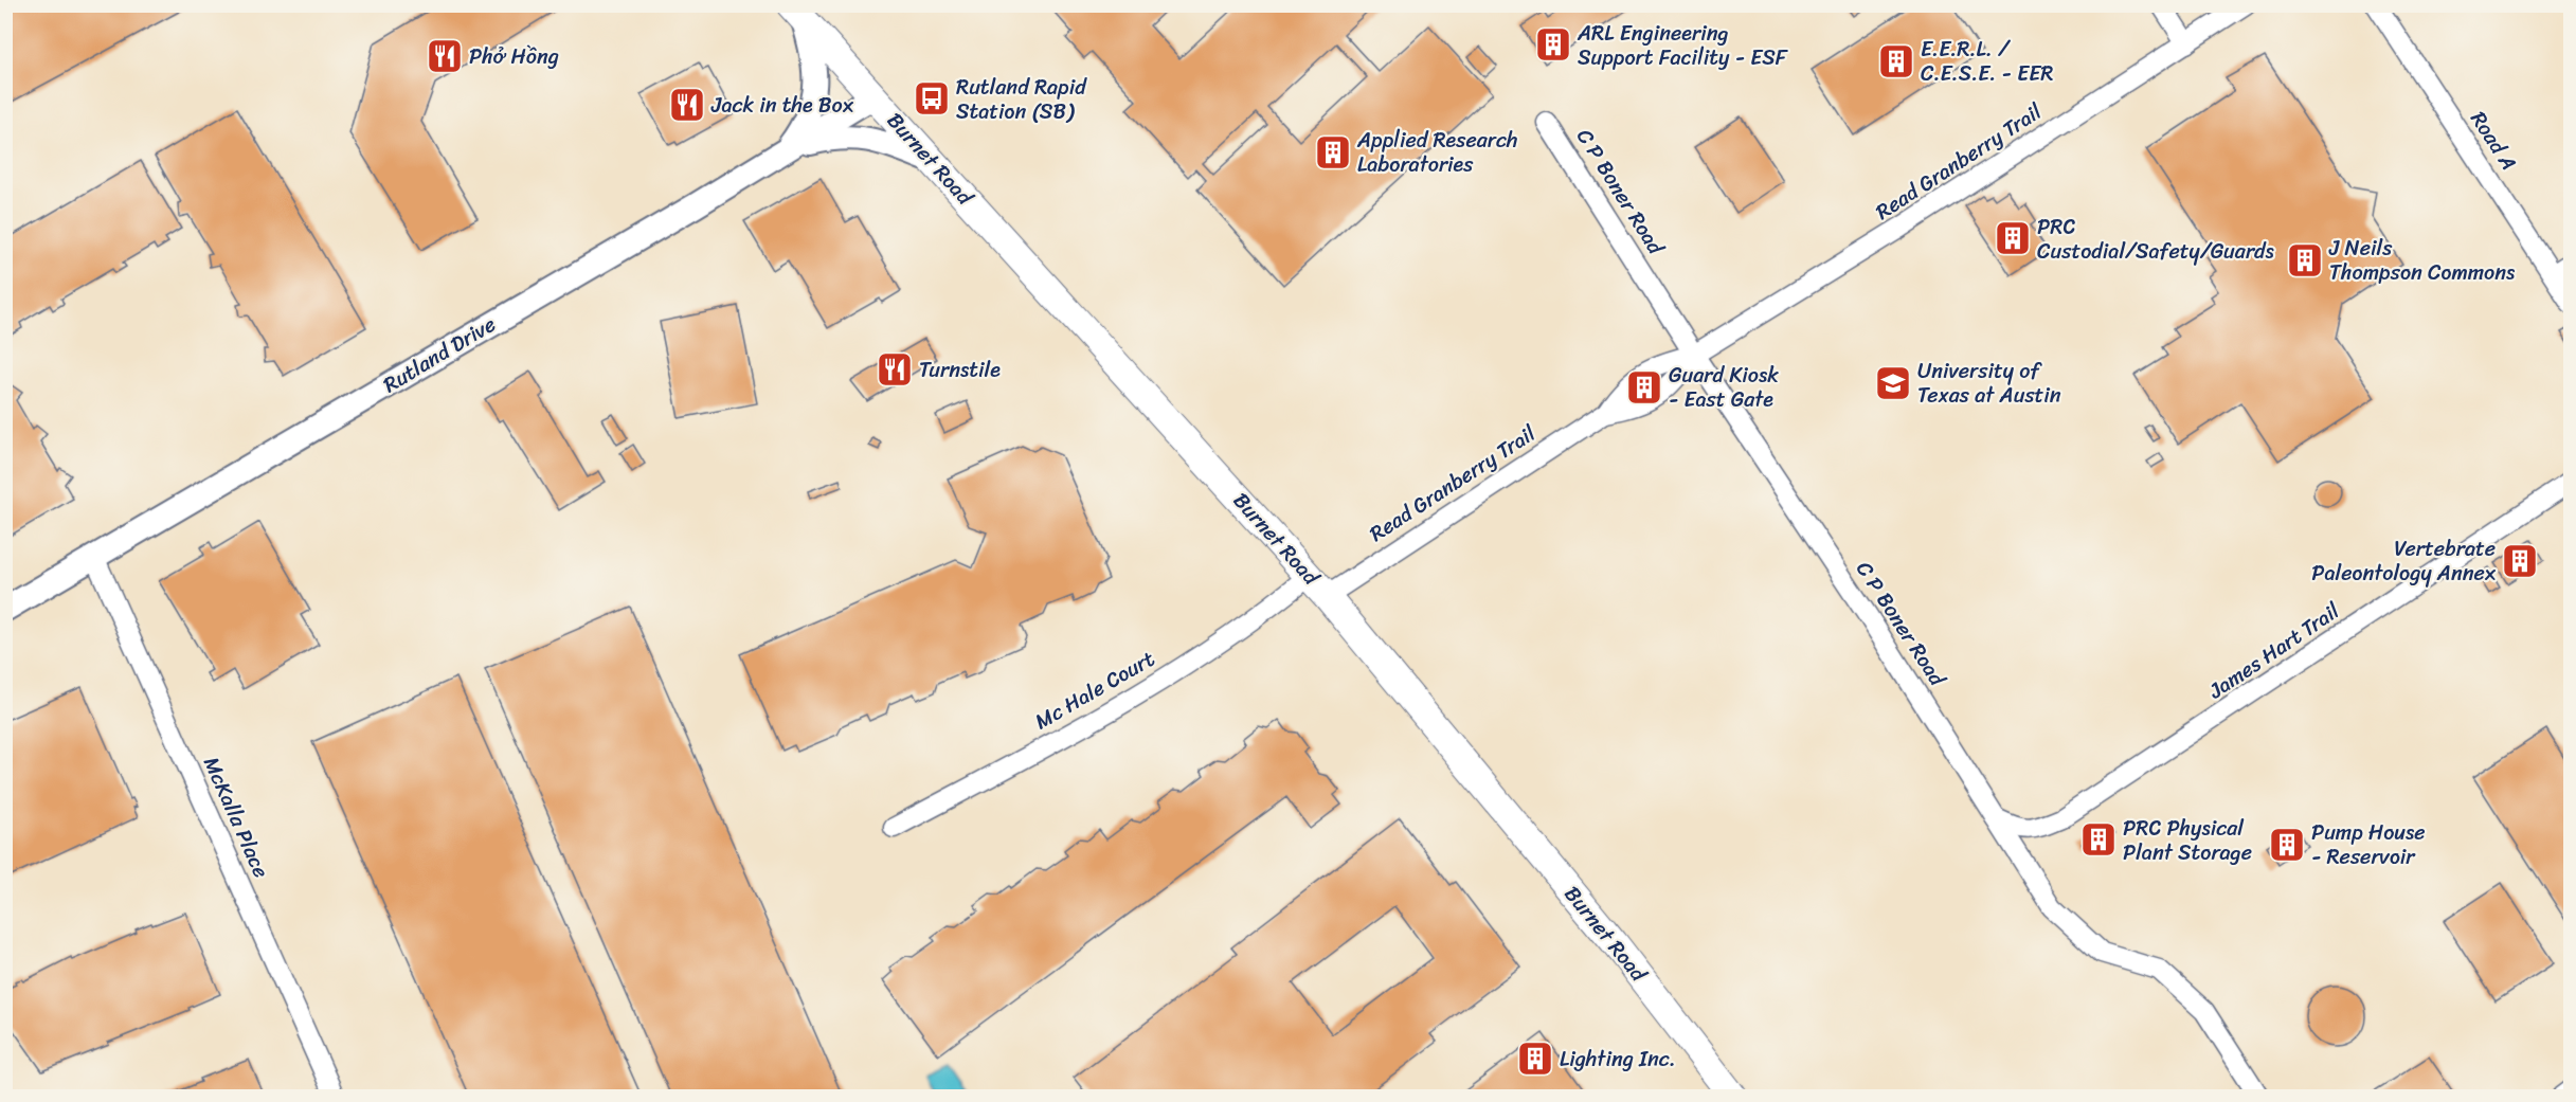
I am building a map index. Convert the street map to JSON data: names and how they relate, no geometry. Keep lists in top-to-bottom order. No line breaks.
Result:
{"streets":{"main road":["Burnet Road"],"street":["Road A","Read Granberry Trail","C P Boner Road","Rutland Drive","James Hart Trail","Mc Hale Court","McKalla Place"]},"crossings":[["Burnet Road","Read Granberry Trail"],["Burnet Road","Rutland Drive"],["Burnet Road","Mc Hale Court"],["Read Granberry Trail","C P Boner Road"],["Read Granberry Trail","Mc Hale Court"],["C P Boner Road","James Hart Trail"],["Rutland Drive","McKalla Place"]],"places":{"building":["ARL Engineering Support Facility - ESF","E.E.R.L. / C.E.S.E. - EER","Applied Research Laboratories","PRC Custodial/Safety/Guards","J Neils Thompson Commons","Guard Kiosk - East Gate","Vertebrate Paleontology Annex","PRC Physical Plant Storage","Pump House - Reservoir","Lighting Inc."],"restaurant":["Phở Hồng","Jack in the Box","Turnstile"],"bus stop":["Rutland Rapid Station (SB)"],"school or university":["University of Texas at Austin"]}}
